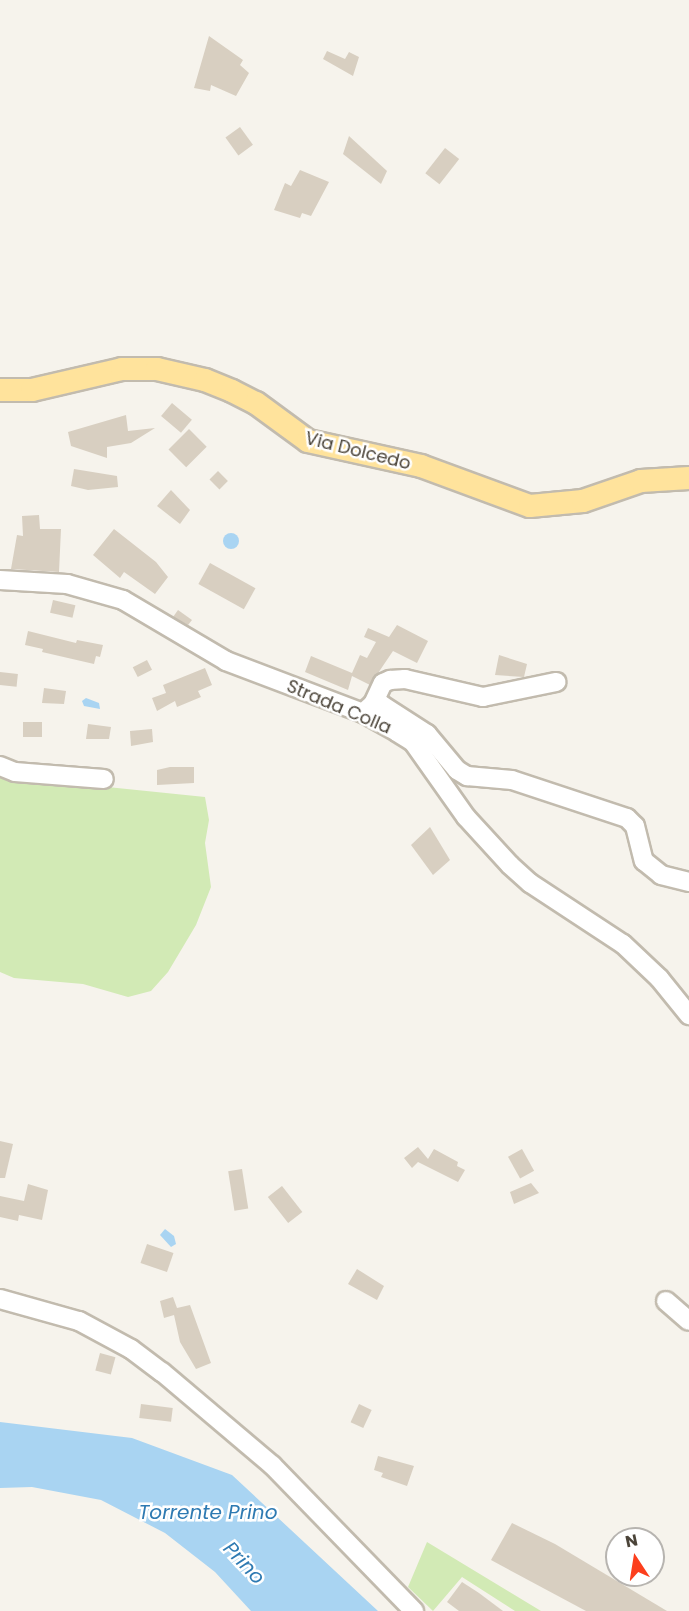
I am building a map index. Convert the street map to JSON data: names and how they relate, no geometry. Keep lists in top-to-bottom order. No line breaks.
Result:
{"streets":{"main road":["Via Dolcedo"],"street":["Strada Colla"]},"water":["Torrente Prino","Prino"],"north":"top"}
